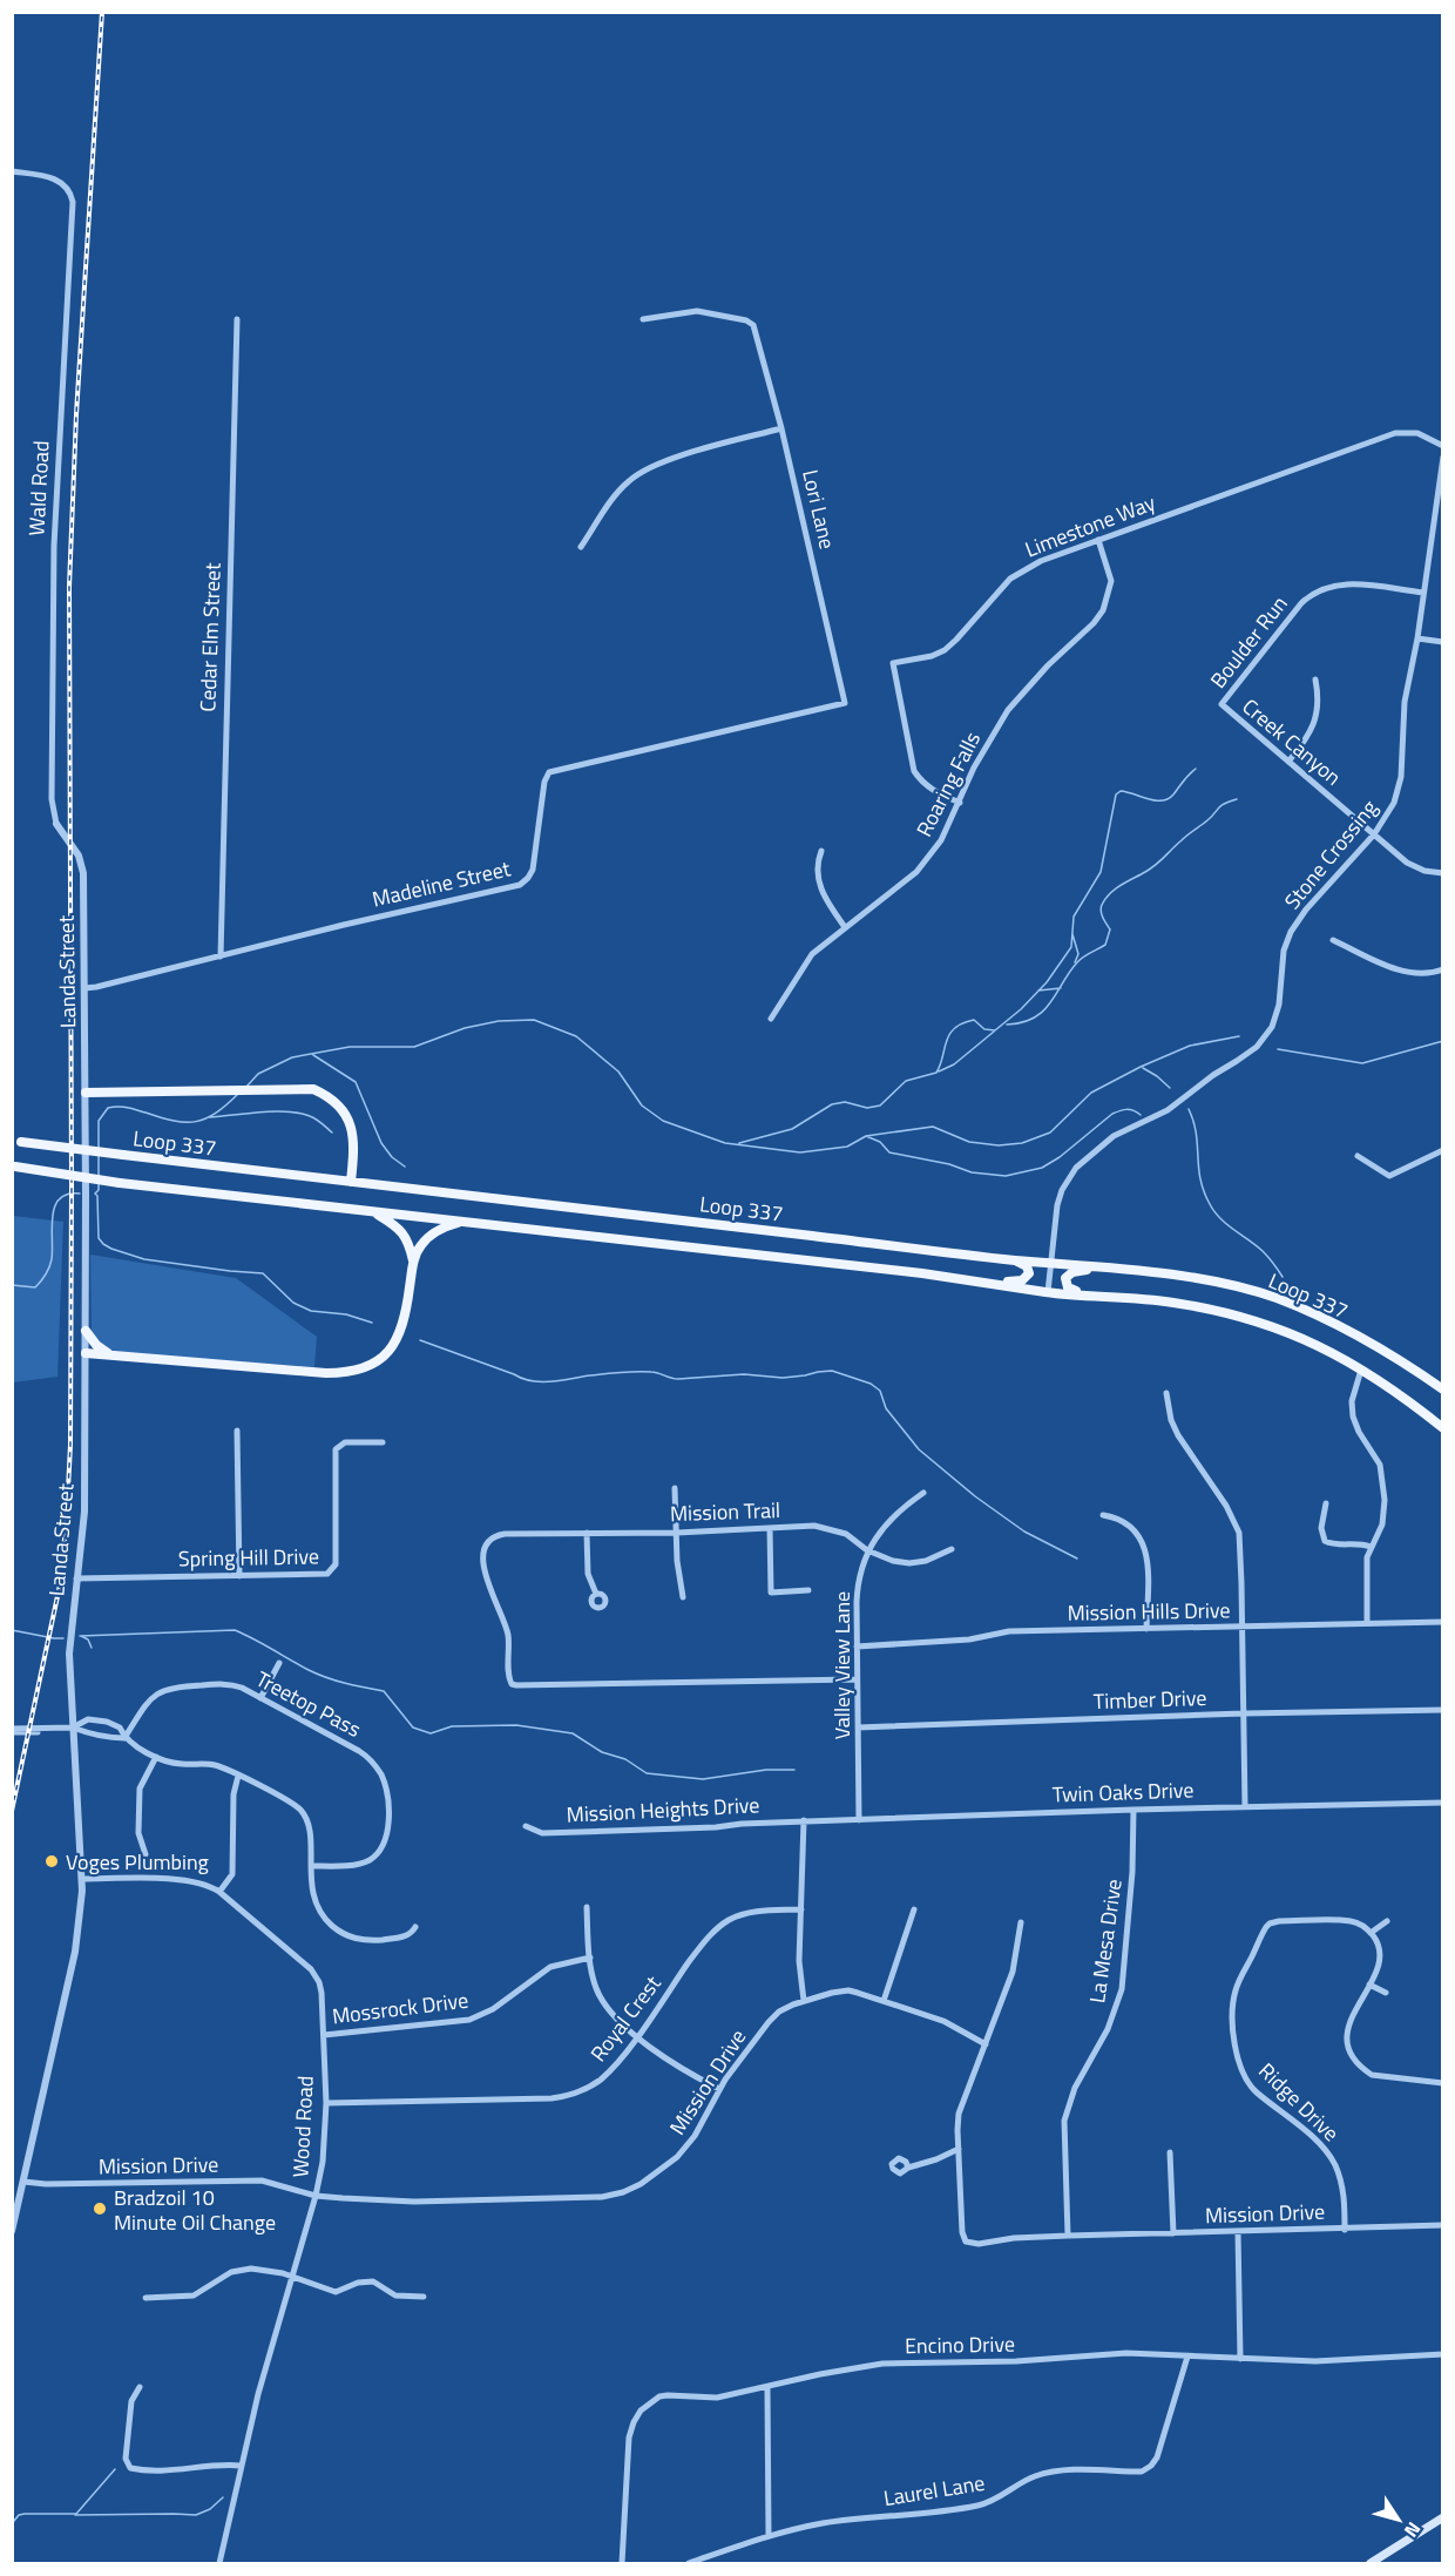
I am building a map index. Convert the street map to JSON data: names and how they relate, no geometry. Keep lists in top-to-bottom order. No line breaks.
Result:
{"streets":{"main road":["Loop 337"],"street":["Wald Road","Lori Lane","Limestone Way","Cedar Elm Street","Boulder Run","Creek Canyon","Roaring Falls","Stone Crossing","Madeline Street","Landa Street","Mission Trail","Spring Hill Drive","Mission Hills Drive","Valley View Lane","Timber Drive","Treetop Pass","Twin Oaks Drive","Mission Heights Drive","La Mesa Drive","Mossrock Drive","Royal Crest","Mission Drive","Ridge Drive","Wood Road","Encino Drive","Laurel Lane"]},"crossings":[["Wald Road","Landa Street"],["Lori Lane","Madeline Street"],["Limestone Way","Roaring Falls"],["Cedar Elm Street","Madeline Street"],["Boulder Run","Creek Canyon"],["Boulder Run","Stone Crossing"],["Creek Canyon","Stone Crossing"],["Stone Crossing","Loop 337"],["Madeline Street","Landa Street"],["Landa Street","Spring Hill Drive"],["Landa Street","Mission Drive"],["Mission Trail","Valley View Lane"],["Mission Hills Drive","Valley View Lane"],["Valley View Lane","Timber Drive"],["Valley View Lane","Twin Oaks Drive"],["Twin Oaks Drive","Mission Heights Drive"],["Twin Oaks Drive","La Mesa Drive"],["La Mesa Drive","Mission Drive"],["Mossrock Drive","Wood Road"],["Royal Crest","Wood Road"],["Mission Drive","Ridge Drive"],["Mission Drive","Wood Road"],["Encino Drive","Laurel Lane"]],"places":["Voges Plumbing","Bradzoil 10 Minute Oil Change"],"north":"bottom right"}
